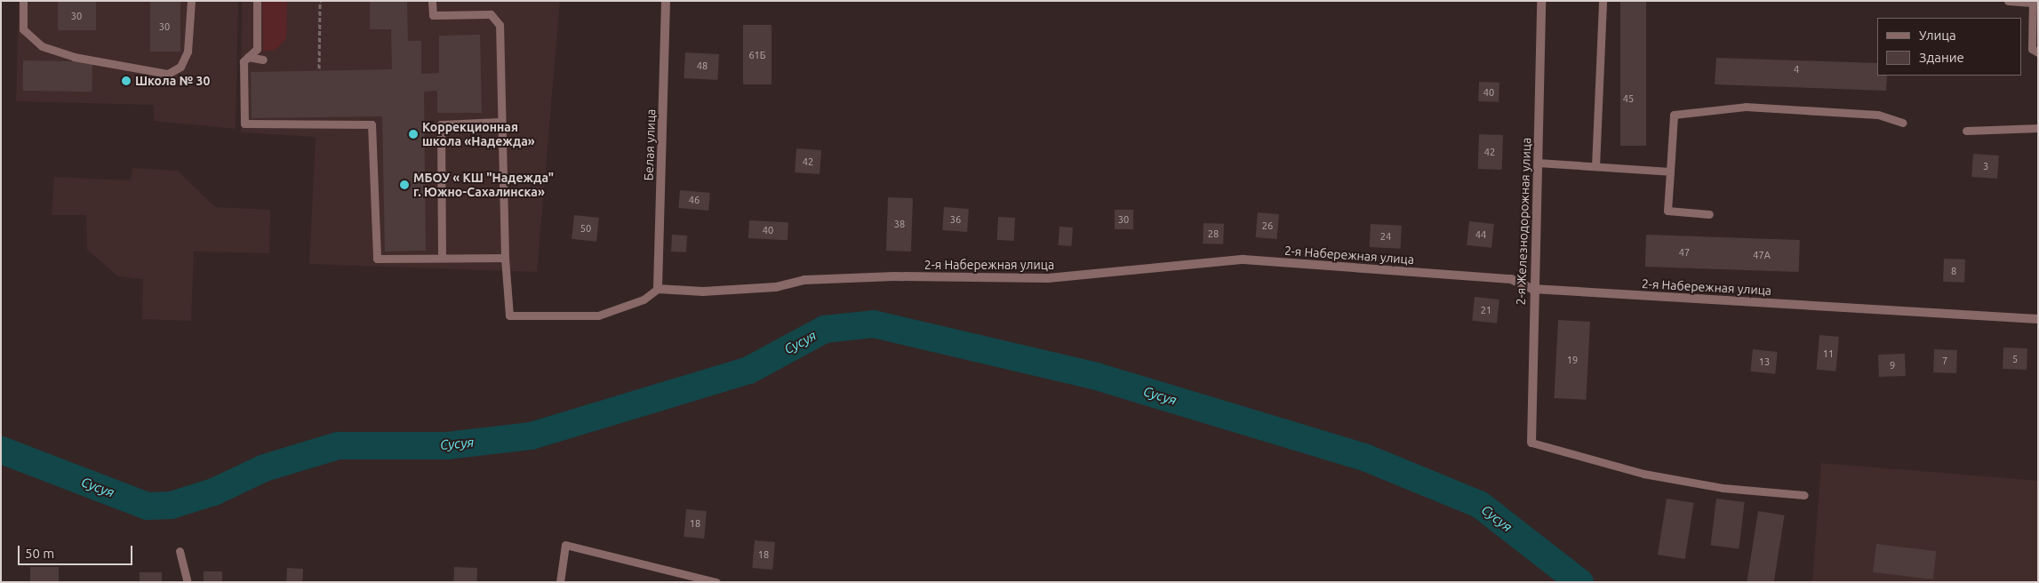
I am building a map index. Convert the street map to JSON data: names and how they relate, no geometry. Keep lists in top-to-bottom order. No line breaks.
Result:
{"streets":{"street":["Белая улица","2-я Железнодорожная улица","2-я Набережная улица"]},"crossings":[["Белая улица","2-я Набережная улица"],["2-я Железнодорожная улица","2-я Набережная улица"]],"water":["Сусуя"],"places":["Школа № 30","Коррекционная школа «Надежда»","МБОУ « КШ \"Надежда\" г. Южно-Сахалинска»"],"house_numbers":["30","30","61Б","48","4","40","45","42","42","3","46","36","30","38","26","50","40","28","44","24","47","47А","8","21","11","5","19","7","13","9","18","18"],"legend":["Улица","Здание"],"scale_bar":"50 m"}
